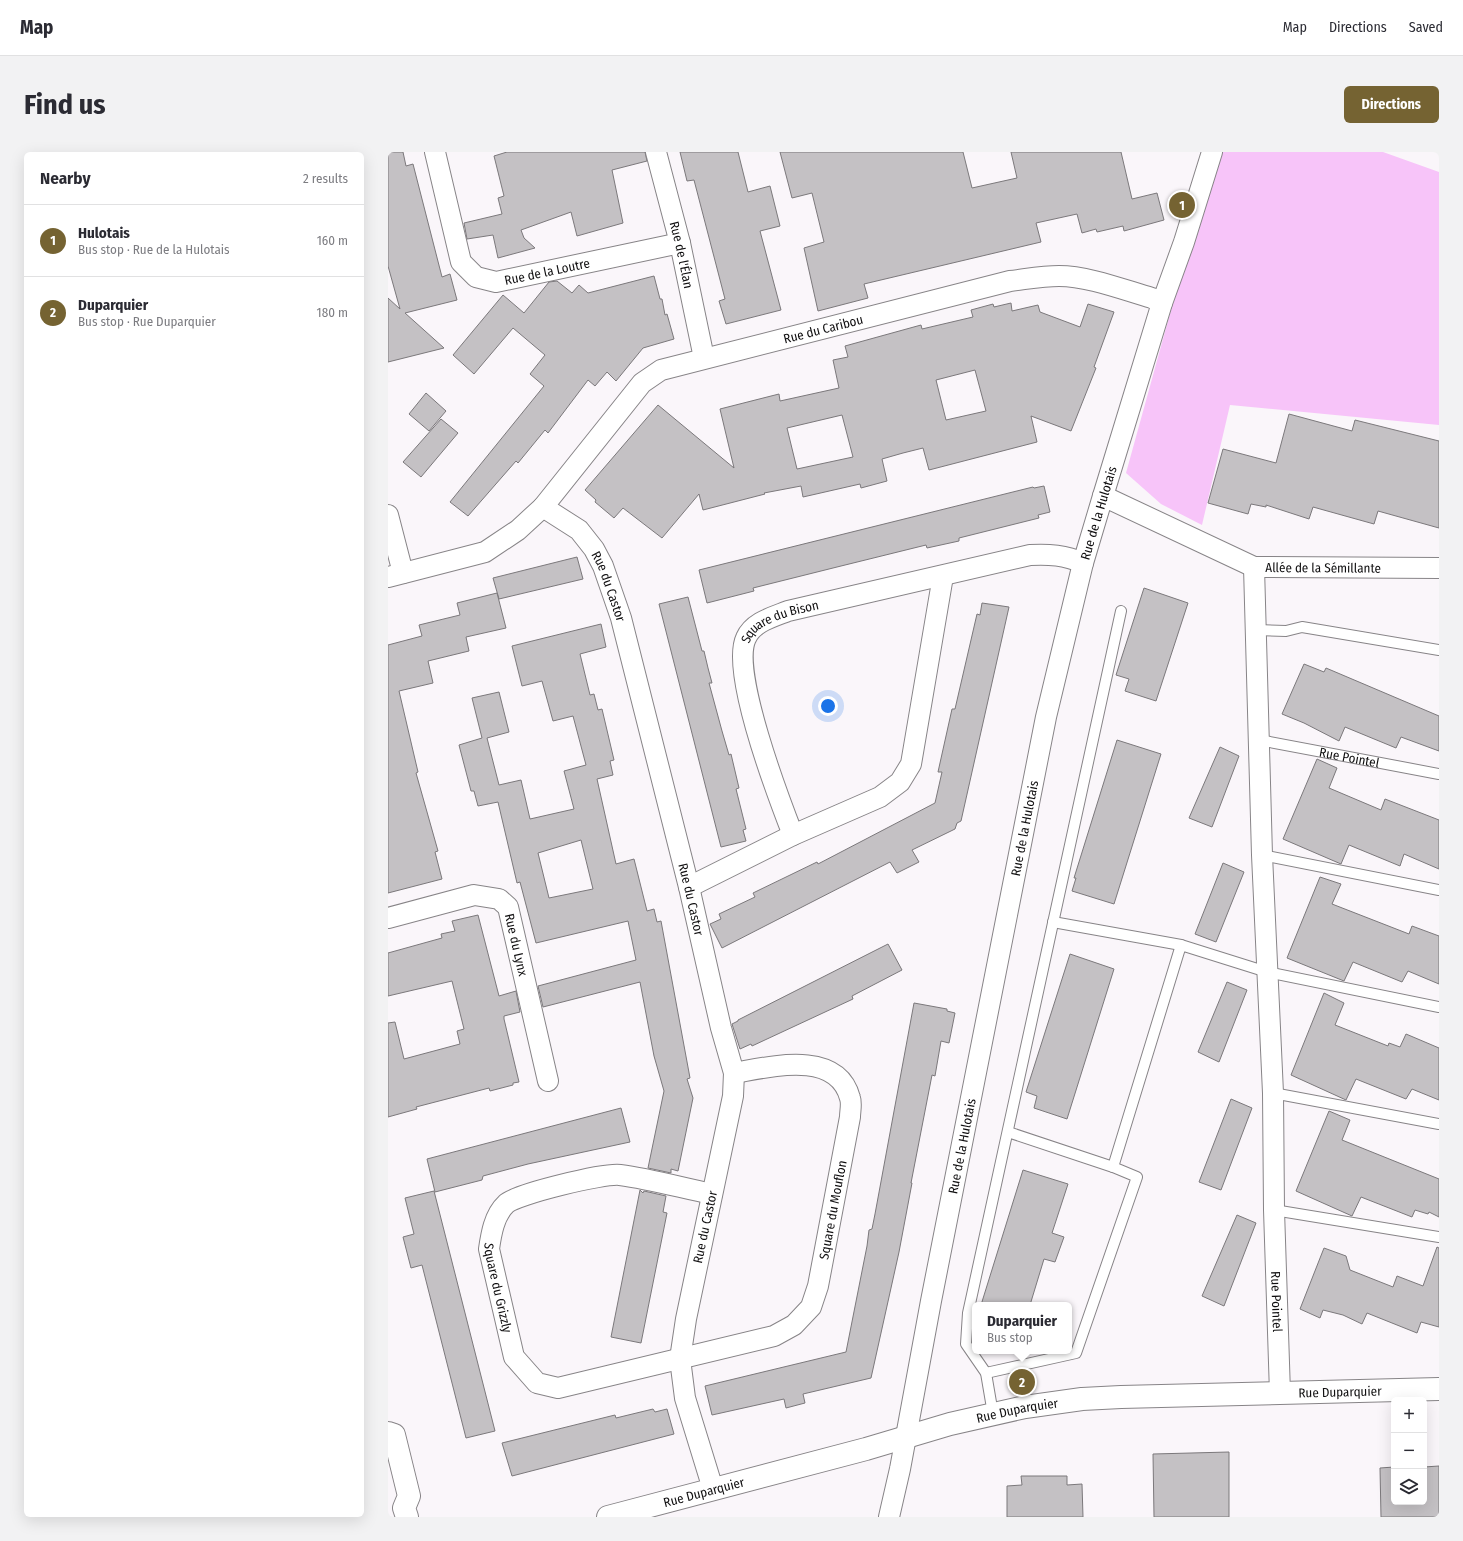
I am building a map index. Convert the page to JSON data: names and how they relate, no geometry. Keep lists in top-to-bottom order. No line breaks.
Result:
{"streets":{"street":["Rue de l'Élan","Rue de la Loutre","Rue du Caribou","Rue de la Hulotais","Allée de la Sémillante","Rue du Castor","Square du Bison","Rue Pointel","Rue du Lynx","Square du Mouflon","Square du Grizzly","Rue Duparquier"]},"crossings":[["Rue de l'Élan","Rue de la Loutre"],["Rue de l'Élan","Rue du Caribou"],["Rue du Caribou","Rue de la Hulotais"],["Rue du Caribou","Rue du Castor"],["Rue de la Hulotais","Allée de la Sémillante"],["Rue de la Hulotais","Square du Bison"],["Rue de la Hulotais","Rue Duparquier"],["Allée de la Sémillante","Rue Pointel"],["Rue du Castor","Square du Mouflon"],["Rue du Castor","Square du Grizzly"],["Rue du Castor","Rue Duparquier"],["Rue Pointel","Rue Duparquier"],["Square du Mouflon","Square du Grizzly"]],"page":{"header":"Map","nav":["Map","Directions","Saved"],"buttons":"Directions","title":"Find us","heading":["Nearby","2 results"],"pins":["1","2"],"list":[{"mark":"1","name":"Hulotais","note":"Bus stop · Rue de la Hulotais","value":"160 m"},{"mark":"2","name":"Duparquier","note":"Bus stop · Rue Duparquier","value":"180 m"}],"popup":["Duparquier","Bus stop"],"map_buttons":["+","−"]}}
